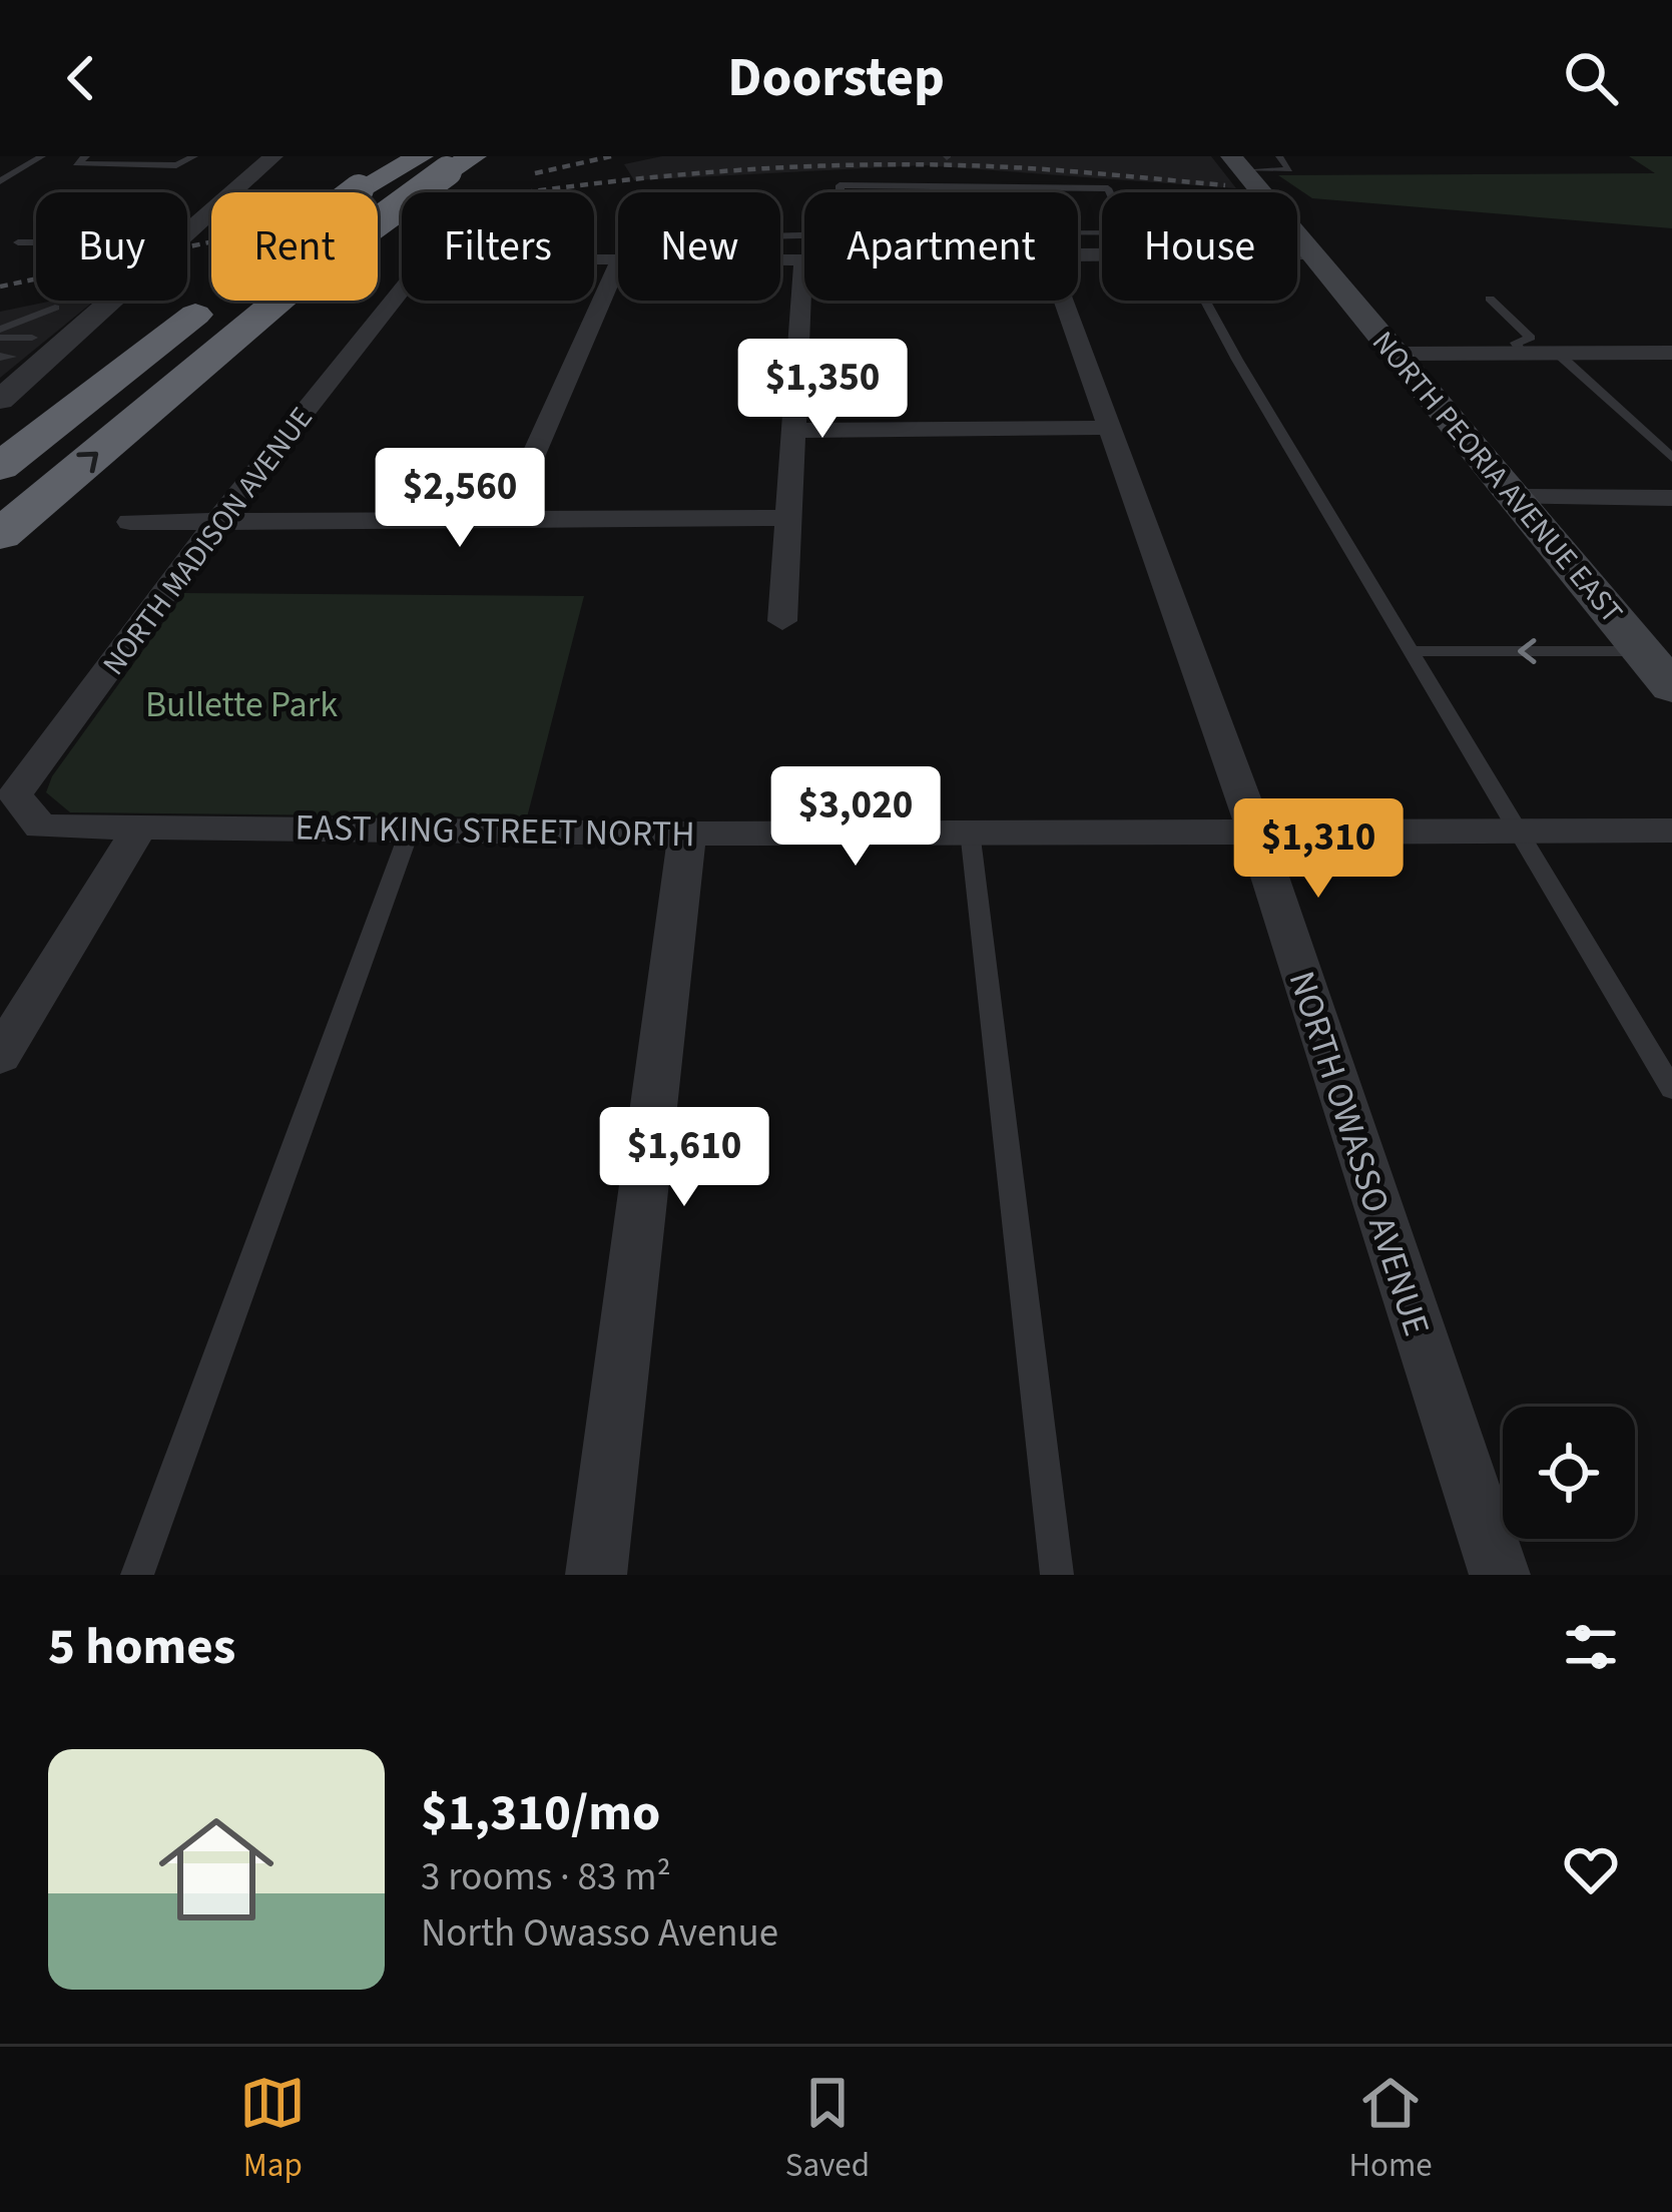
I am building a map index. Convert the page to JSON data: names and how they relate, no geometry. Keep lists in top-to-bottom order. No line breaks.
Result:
{"streets":{"main road":["NORTH PEORIA AVENUE EAST"],"street":["NORTH MADISON AVENUE","EAST KING STREET NORTH","NORTH OWASSO AVENUE"]},"crossings":[["NORTH MADISON AVENUE","EAST KING STREET NORTH"],["EAST KING STREET NORTH","NORTH OWASSO AVENUE"]],"parks":["Bullette Park"],"page":{"header":"Doorstep","chip":["Buy","Rent","Filters","New","Apartment","House"],"price":["$1,350","$2,560","$3,020","$1,310","$1,610"],"heading":"5 homes","list":[{"name":"$1,310/mo","note":"3 rooms · 83 m² · North Owasso Avenue"}],"tabs":["Map","Saved","Home"]}}
